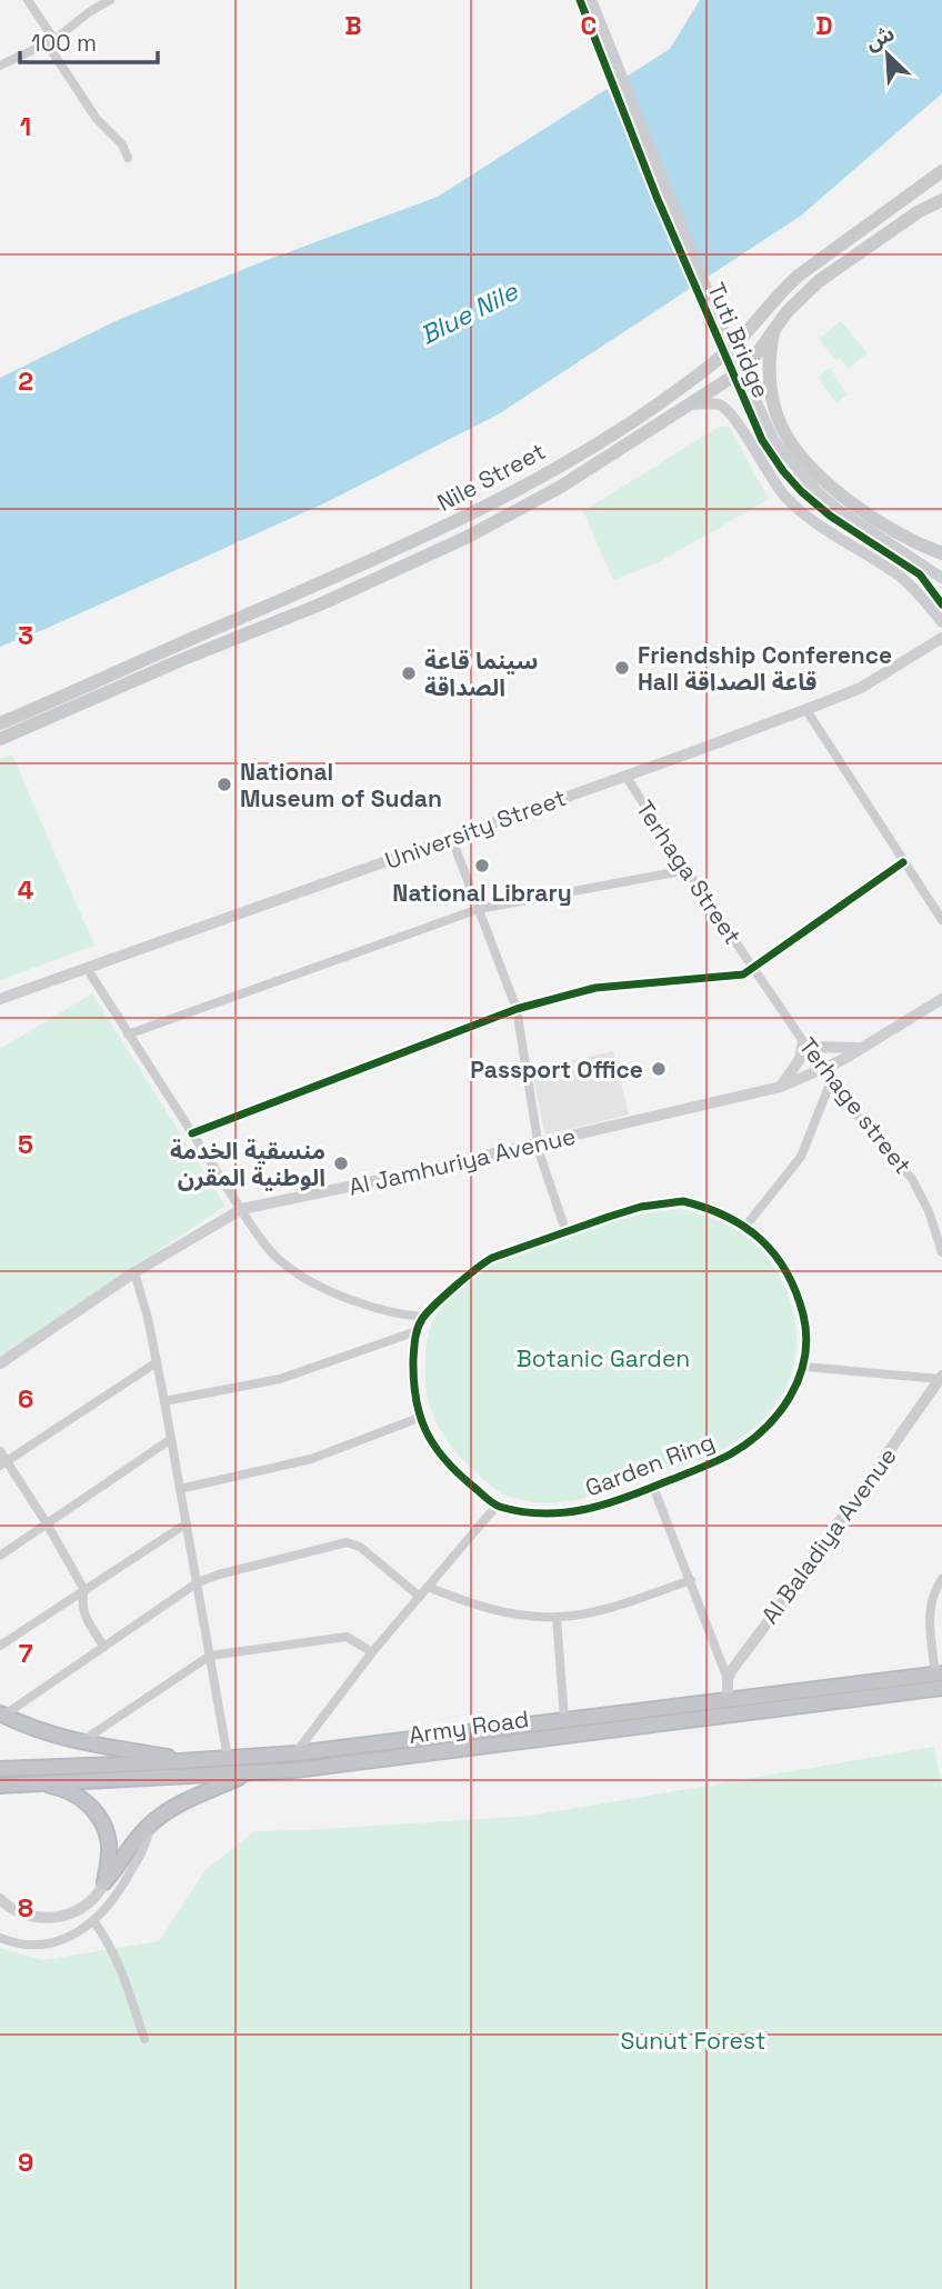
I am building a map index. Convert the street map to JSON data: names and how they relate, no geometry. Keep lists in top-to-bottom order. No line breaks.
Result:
{"streets":{"highway":["Army Road"],"main road":["Nile Street","University Street","Al Jamhuriya Avenue"],"street":["Tuti Bridge","Terhaga Street","Terhage street","Garden Ring","Al Baladiya Avenue"]},"crossings":[["University Street","Terhaga Street"],["Terhaga Street","Terhage street"],["Terhage street","Al Jamhuriya Avenue"]],"water":["Blue Nile"],"parks":["Botanic Garden","Sunut Forest"],"places":["Friendship Conference Hall قاعة الصداقة","سينما قاعة الصداقة","National Museum of Sudan","National Library","Passport Office","منسقية الخدمة الوطنية المقرن"],"scale_bar":"100 m","north":"top left","grid":{"columns":["B","C","D"],"rows":["1","2","3","4","5","6","7","8","9"]}}
